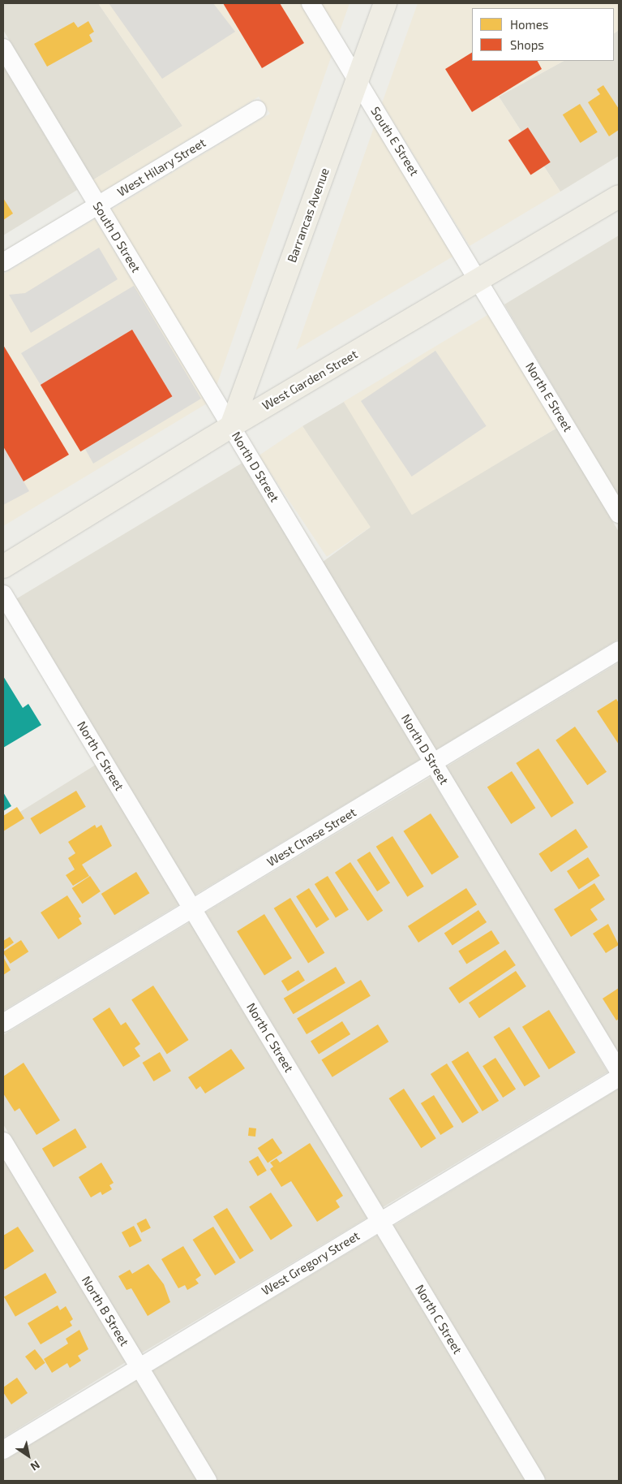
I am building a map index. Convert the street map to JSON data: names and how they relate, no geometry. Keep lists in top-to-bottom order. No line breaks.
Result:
{"streets":{"main road":["Barrancas Avenue","West Garden Street"],"street":["South E Street","West Hilary Street","South D Street","North E Street","North D Street","North C Street","West Chase Street","West Gregory Street","North B Street"]},"crossings":[["South E Street","Barrancas Avenue"],["South E Street","West Garden Street"],["South E Street","North E Street"],["West Hilary Street","South D Street"],["Barrancas Avenue","South D Street"],["Barrancas Avenue","West Garden Street"],["Barrancas Avenue","North D Street"],["South D Street","West Garden Street"],["South D Street","North D Street"],["West Garden Street","North E Street"],["West Garden Street","North D Street"],["North D Street","West Chase Street"],["North C Street","West Chase Street"],["North C Street","West Gregory Street"],["West Gregory Street","North B Street"]],"legend":["Homes","Shops"],"north":"bottom right"}
